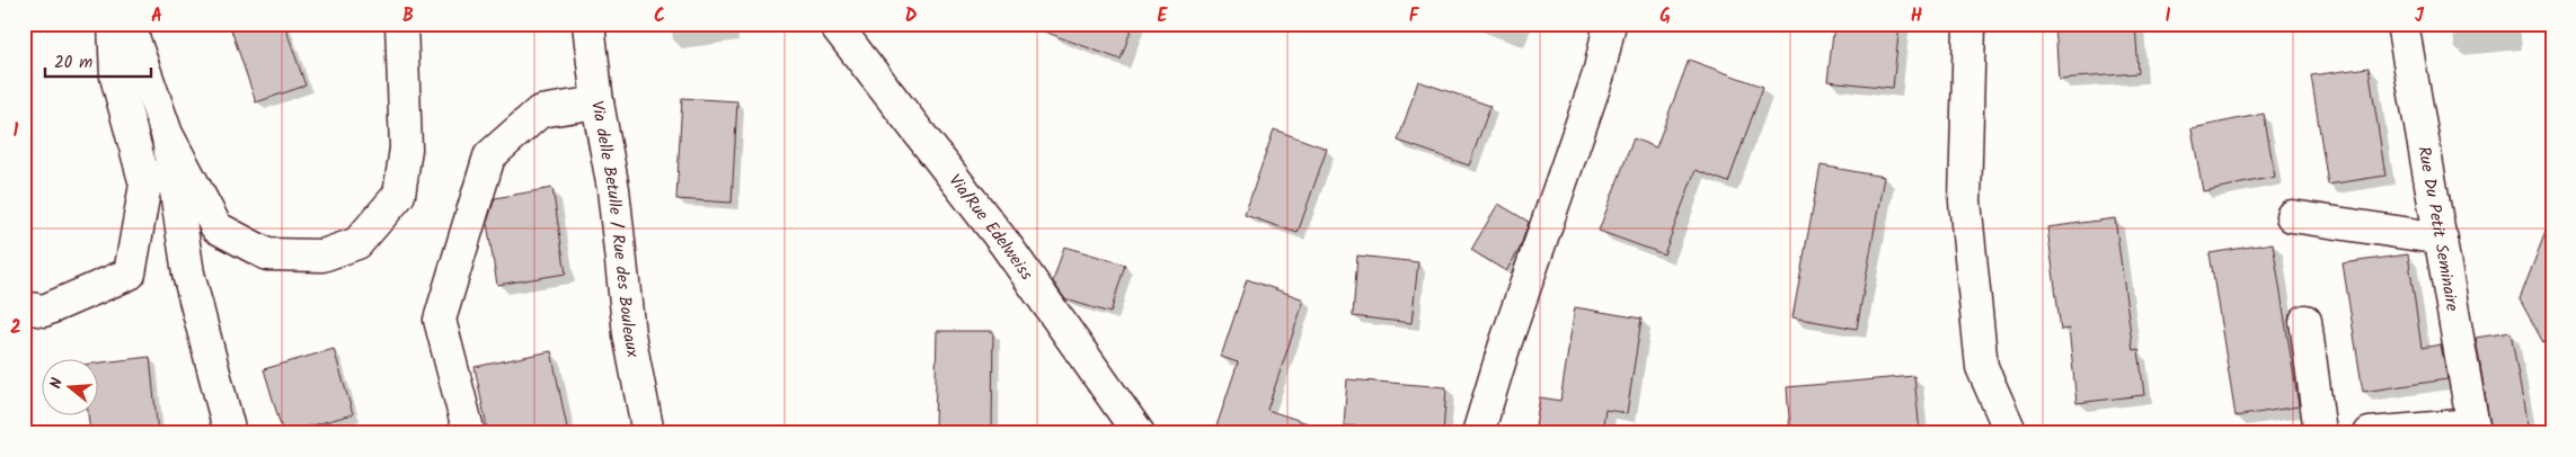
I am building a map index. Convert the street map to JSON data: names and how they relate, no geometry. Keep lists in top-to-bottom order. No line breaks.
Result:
{"streets":{"street":["Via/Rue Edelweiss","Via delle Betulle / Rue des Bouleaux","Rue Du Petit Seminaire"]},"scale_bar":"20 m","north":"left","grid":{"columns":["A","B","C","D","E","F","G","H","I","J"],"rows":["1","2"]}}
